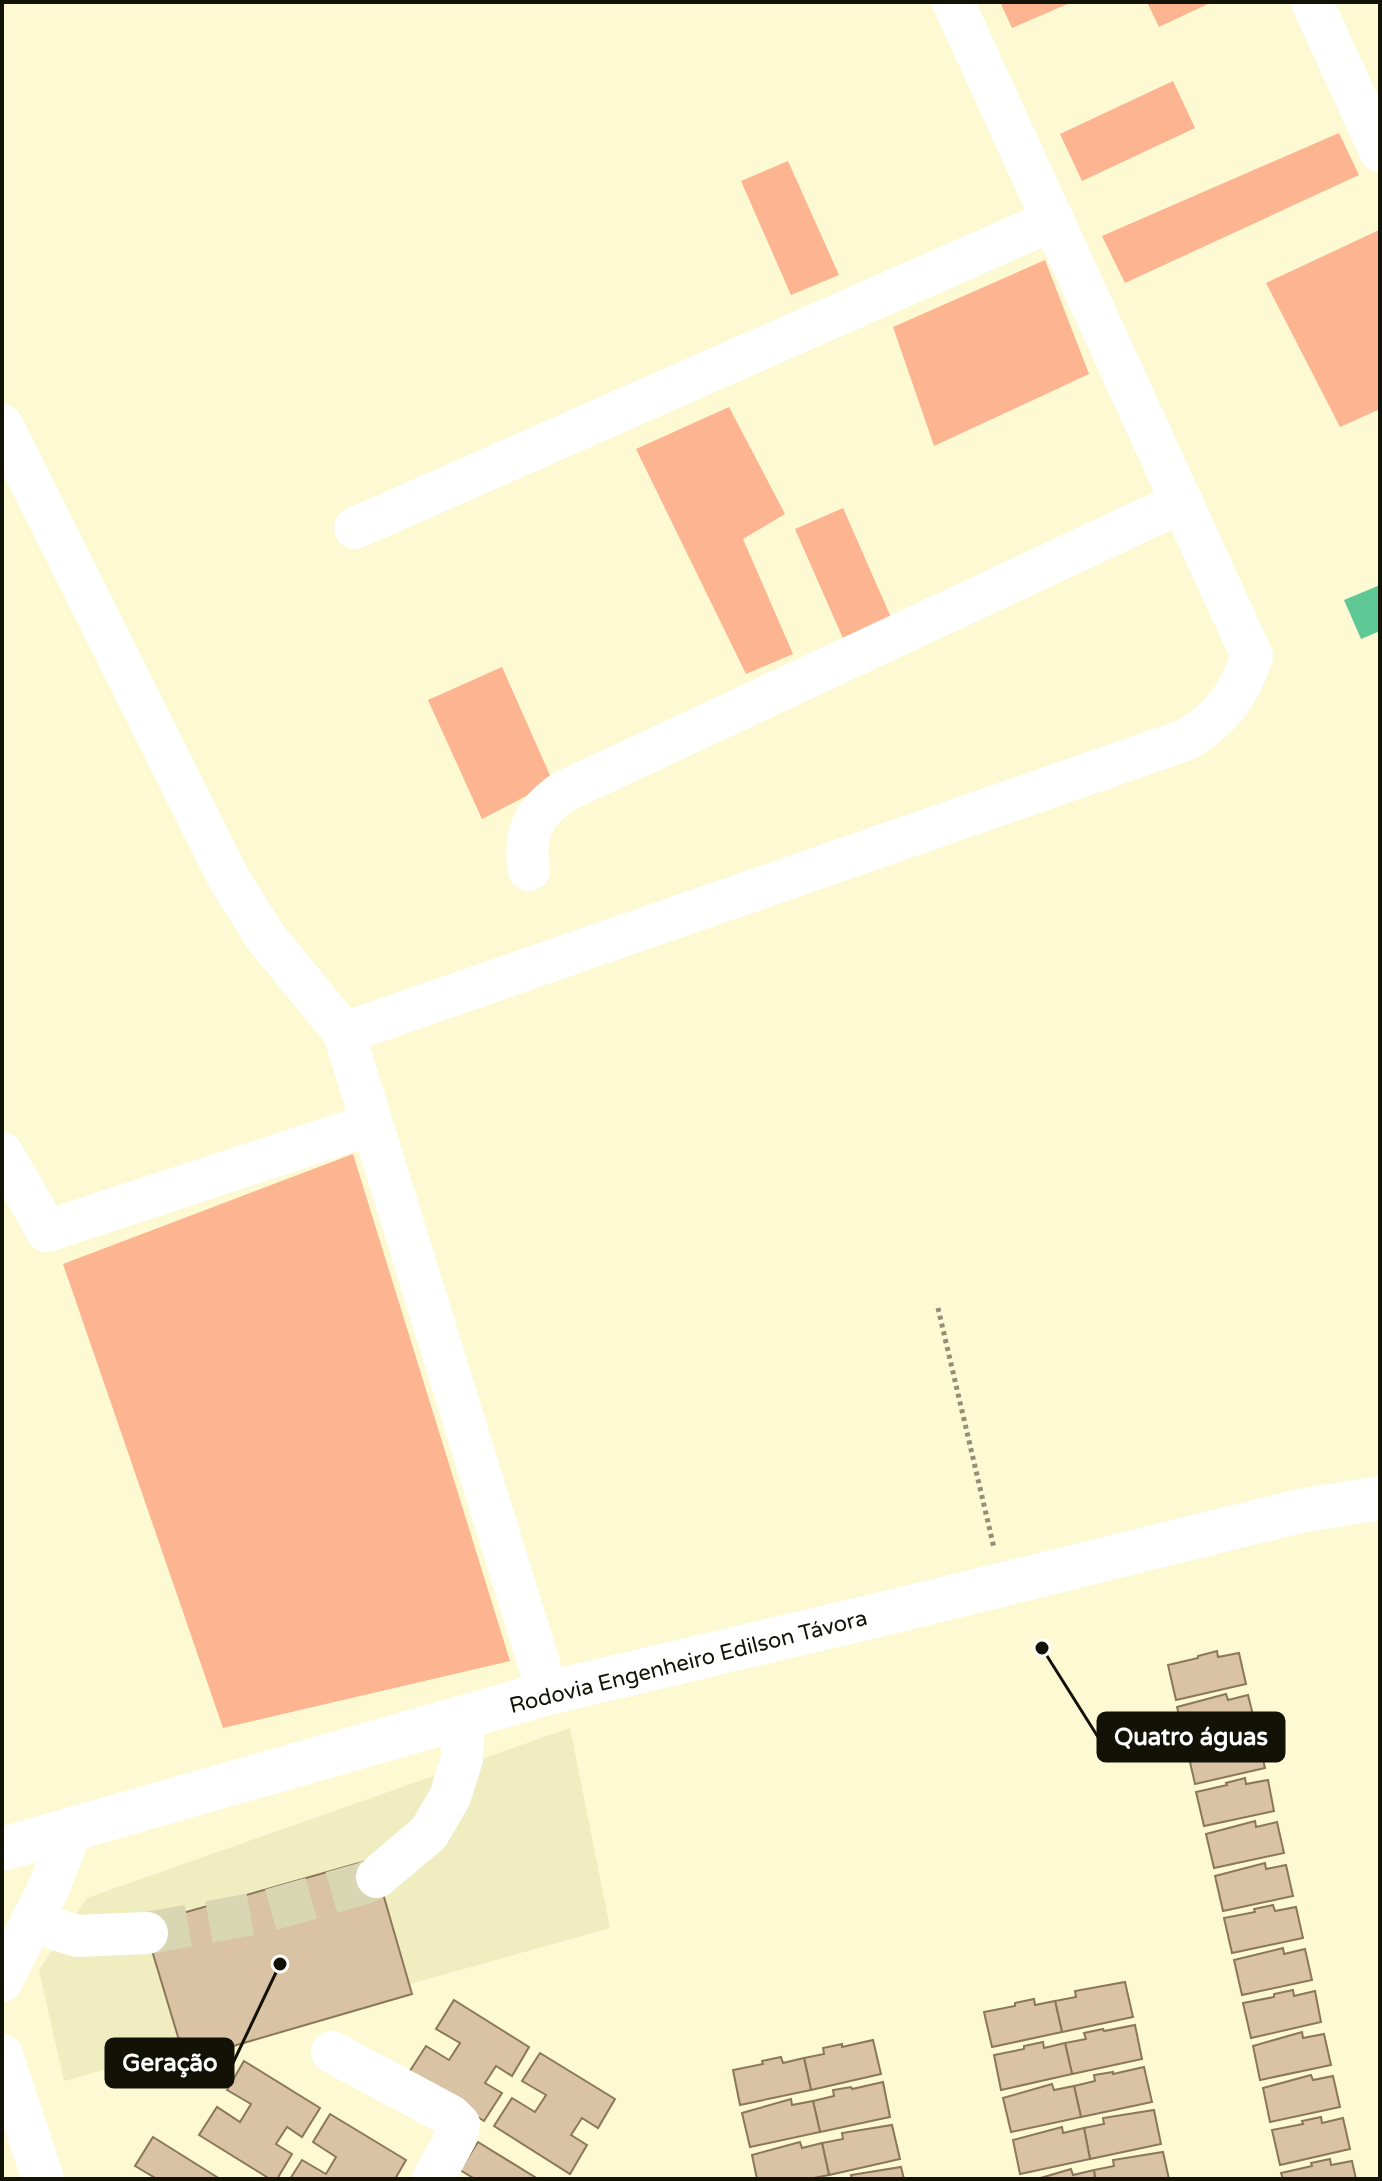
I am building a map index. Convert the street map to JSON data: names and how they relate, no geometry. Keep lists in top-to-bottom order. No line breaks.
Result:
{"streets":{"main road":["Rodovia Engenheiro Edilson Távora"]},"places":["Quatro águas","Geração"]}
